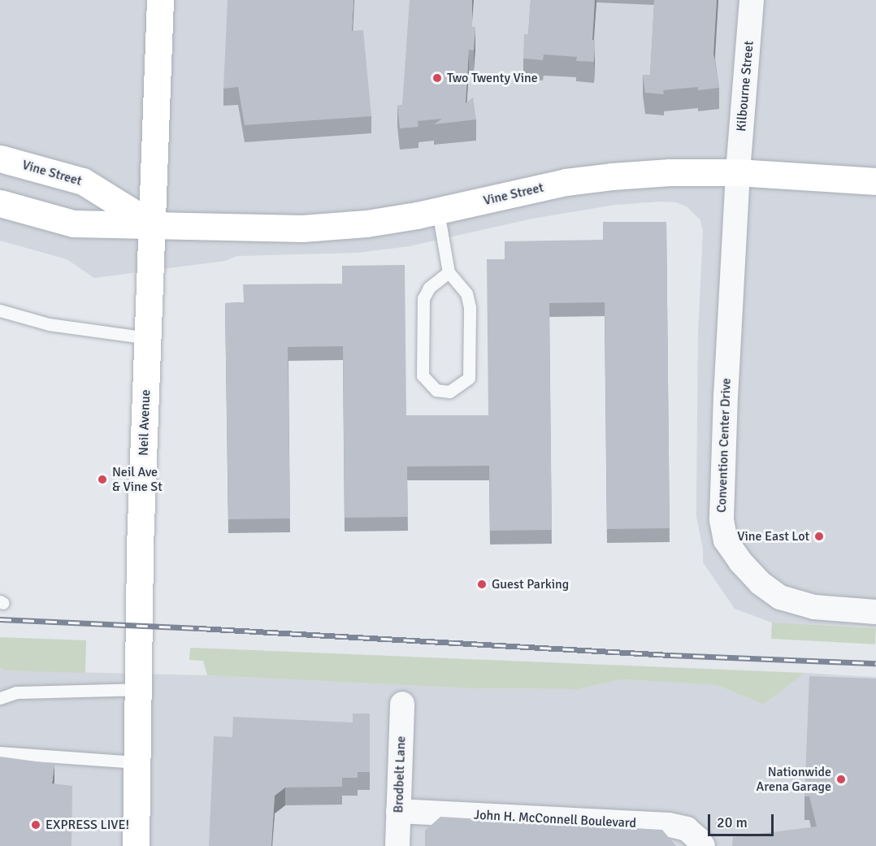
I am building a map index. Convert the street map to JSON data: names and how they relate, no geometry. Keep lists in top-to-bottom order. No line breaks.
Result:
{"streets":{"street":["Kilbourne Street","Vine Street","Neil Avenue","Convention Center Drive","Brodbelt Lane","John H. McConnell Boulevard"]},"crossings":[["Kilbourne Street","Vine Street"],["Kilbourne Street","Convention Center Drive"],["Vine Street","Neil Avenue"],["Vine Street","Convention Center Drive"],["Brodbelt Lane","John H. McConnell Boulevard"]],"places":["Two Twenty Vine","Neil Ave & Vine St","Vine East Lot","Guest Parking","Nationwide Arena Garage","EXPRESS LIVE!"],"scale_bar":"20 m"}
